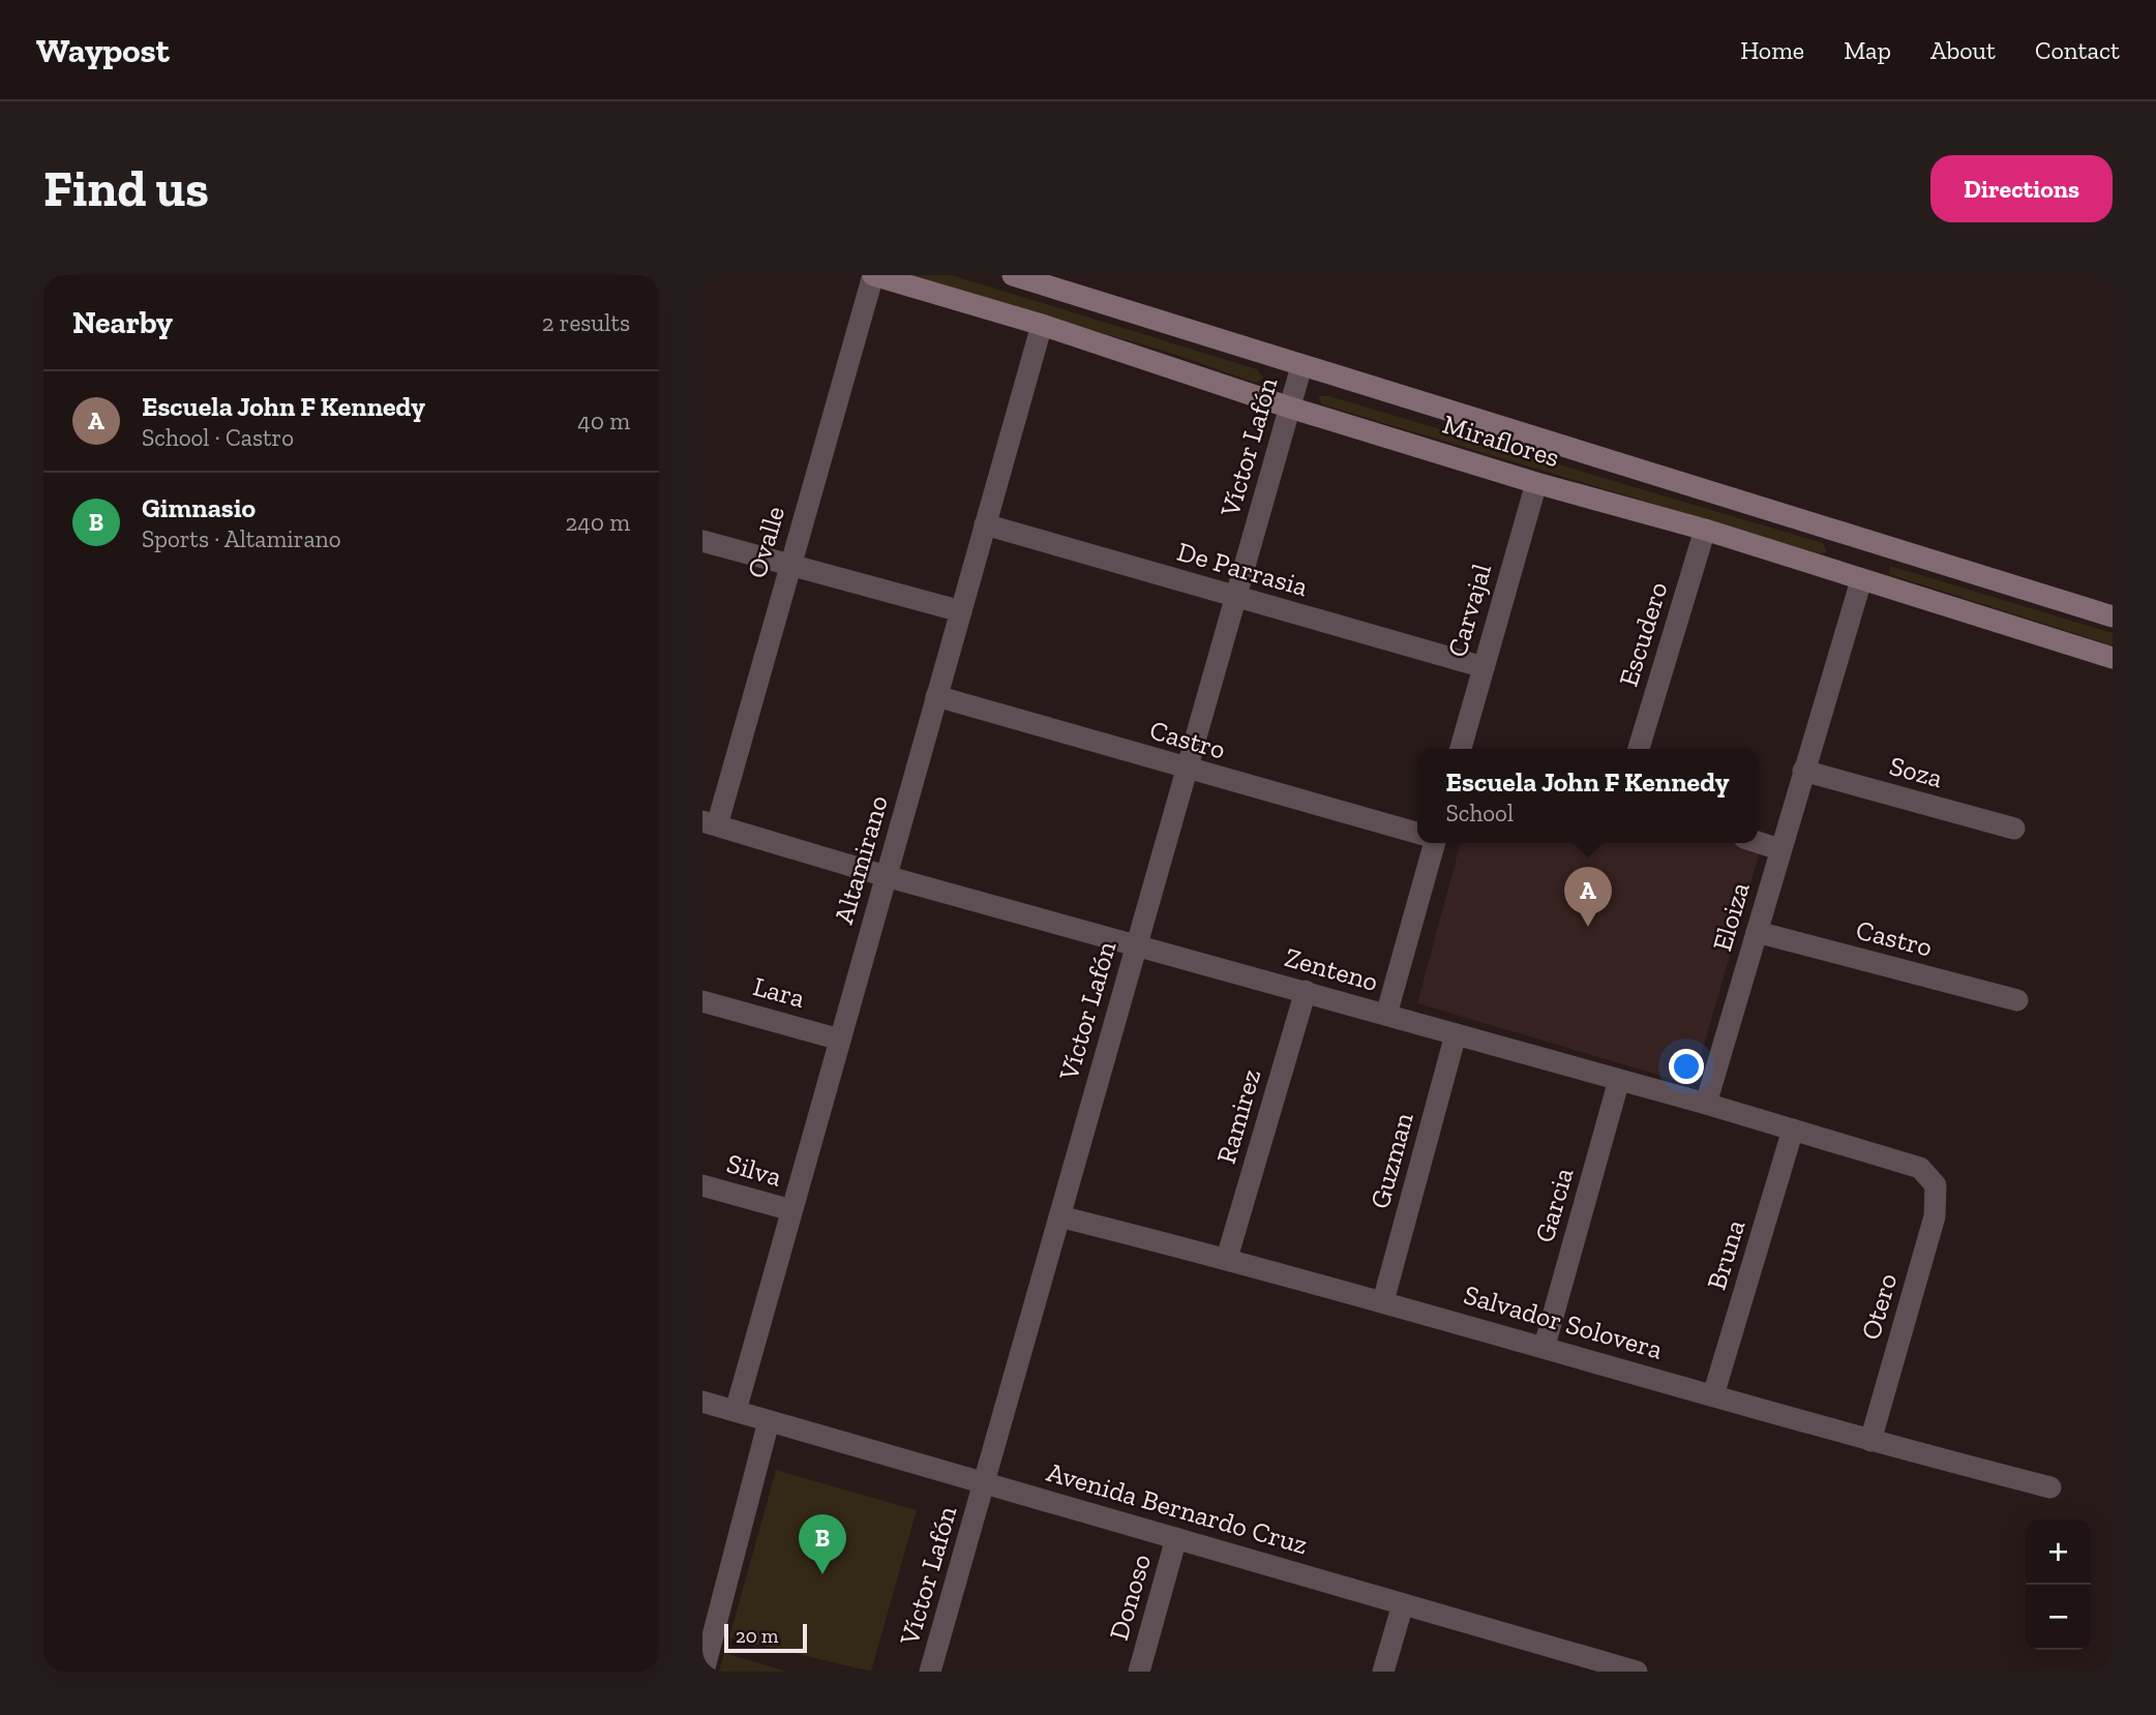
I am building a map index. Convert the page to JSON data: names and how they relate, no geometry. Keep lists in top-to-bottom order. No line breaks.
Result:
{"streets":{"main road":["Miraflores"],"street":["Víctor Lafón","Ovalle","De Parrasia","Carvajal","Escudero","Castro","Soza","Altamirano","Eloiza","Zenteno","Lara","Ramirez","Guzman","Silva","Garcia","Bruna","Otero","Salvador Solovera","Avenida Bernardo Cruz","Donoso"]},"crossings":[["Miraflores","Víctor Lafón"],["Miraflores","Ovalle"],["Miraflores","Carvajal"],["Miraflores","Escudero"],["Miraflores","Altamirano"],["Miraflores","Eloiza"],["Víctor Lafón","De Parrasia"],["Víctor Lafón","Castro"],["Víctor Lafón","Zenteno"],["Víctor Lafón","Salvador Solovera"],["Víctor Lafón","Avenida Bernardo Cruz"],["Ovalle","Zenteno"],["De Parrasia","Carvajal"],["De Parrasia","Altamirano"],["Castro","Altamirano"],["Castro","Eloiza"],["Soza","Eloiza"],["Altamirano","Zenteno"],["Altamirano","Lara"],["Altamirano","Silva"],["Altamirano","Avenida Bernardo Cruz"],["Eloiza","Zenteno"],["Zenteno","Ramirez"],["Zenteno","Guzman"],["Zenteno","Garcia"],["Zenteno","Bruna"],["Zenteno","Otero"],["Ramirez","Salvador Solovera"],["Guzman","Salvador Solovera"],["Garcia","Salvador Solovera"],["Bruna","Salvador Solovera"],["Otero","Salvador Solovera"],["Avenida Bernardo Cruz","Donoso"]],"scale_bar":"20 m","page":{"header":"Waypost","nav":["Home","Map","About","Contact"],"buttons":"Directions","title":"Find us","heading":["Nearby","2 results"],"list":[{"mark":"A","name":"Escuela John F Kennedy","note":"School · Castro","value":"40 m"},{"mark":"B","name":"Gimnasio","note":"Sports · Altamirano","value":"240 m"}],"popup":["Escuela John F Kennedy","School"],"pins":["A","B"],"map_buttons":["+","−"],"scale":"20 m"}}
